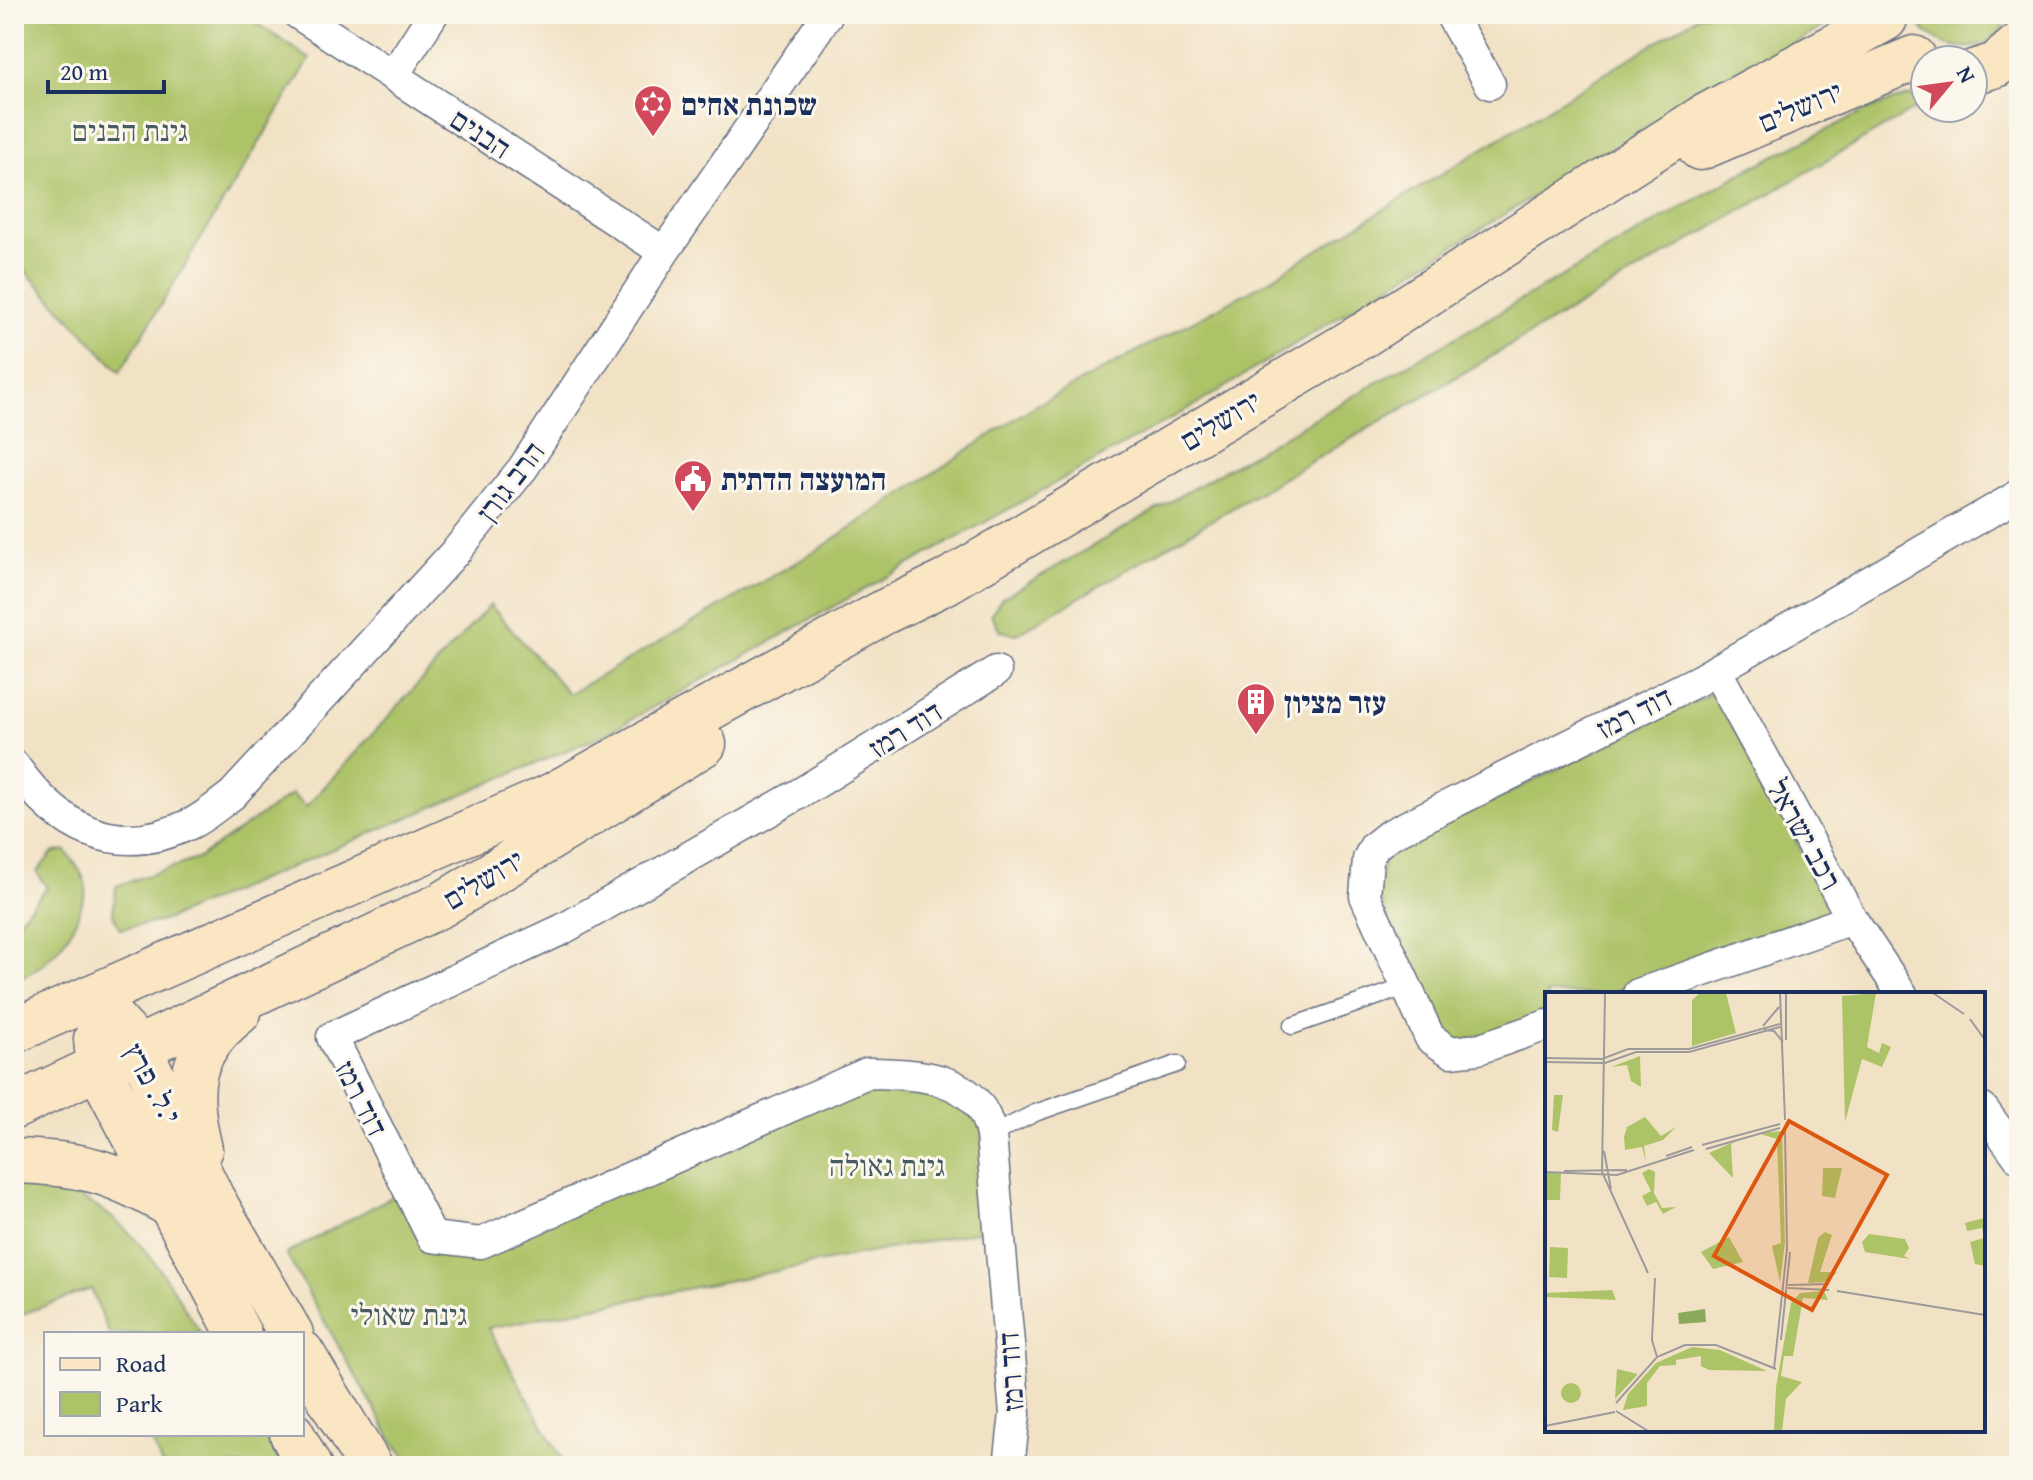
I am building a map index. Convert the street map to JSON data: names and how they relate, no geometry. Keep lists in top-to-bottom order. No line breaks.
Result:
{"streets":{"main road":["ירושלים","י.ל. פרץ"],"street":["הבנים","הרב גורן","דוד רמז","רכב ישראל"]},"crossings":[["ירושלים","י.ל. פרץ"],["הבנים","הרב גורן"],["דוד רמז","רכב ישראל"]],"parks":["גינת הבנים","גינת גאולה","גינת שאולי"],"places":{"synagogue":["שכונת אחים"],"public building":["המועצה הדתית"],"building":["עזר מציון"]},"legend":["Road","Park"],"scale_bar":"20 m","north":"top right"}
